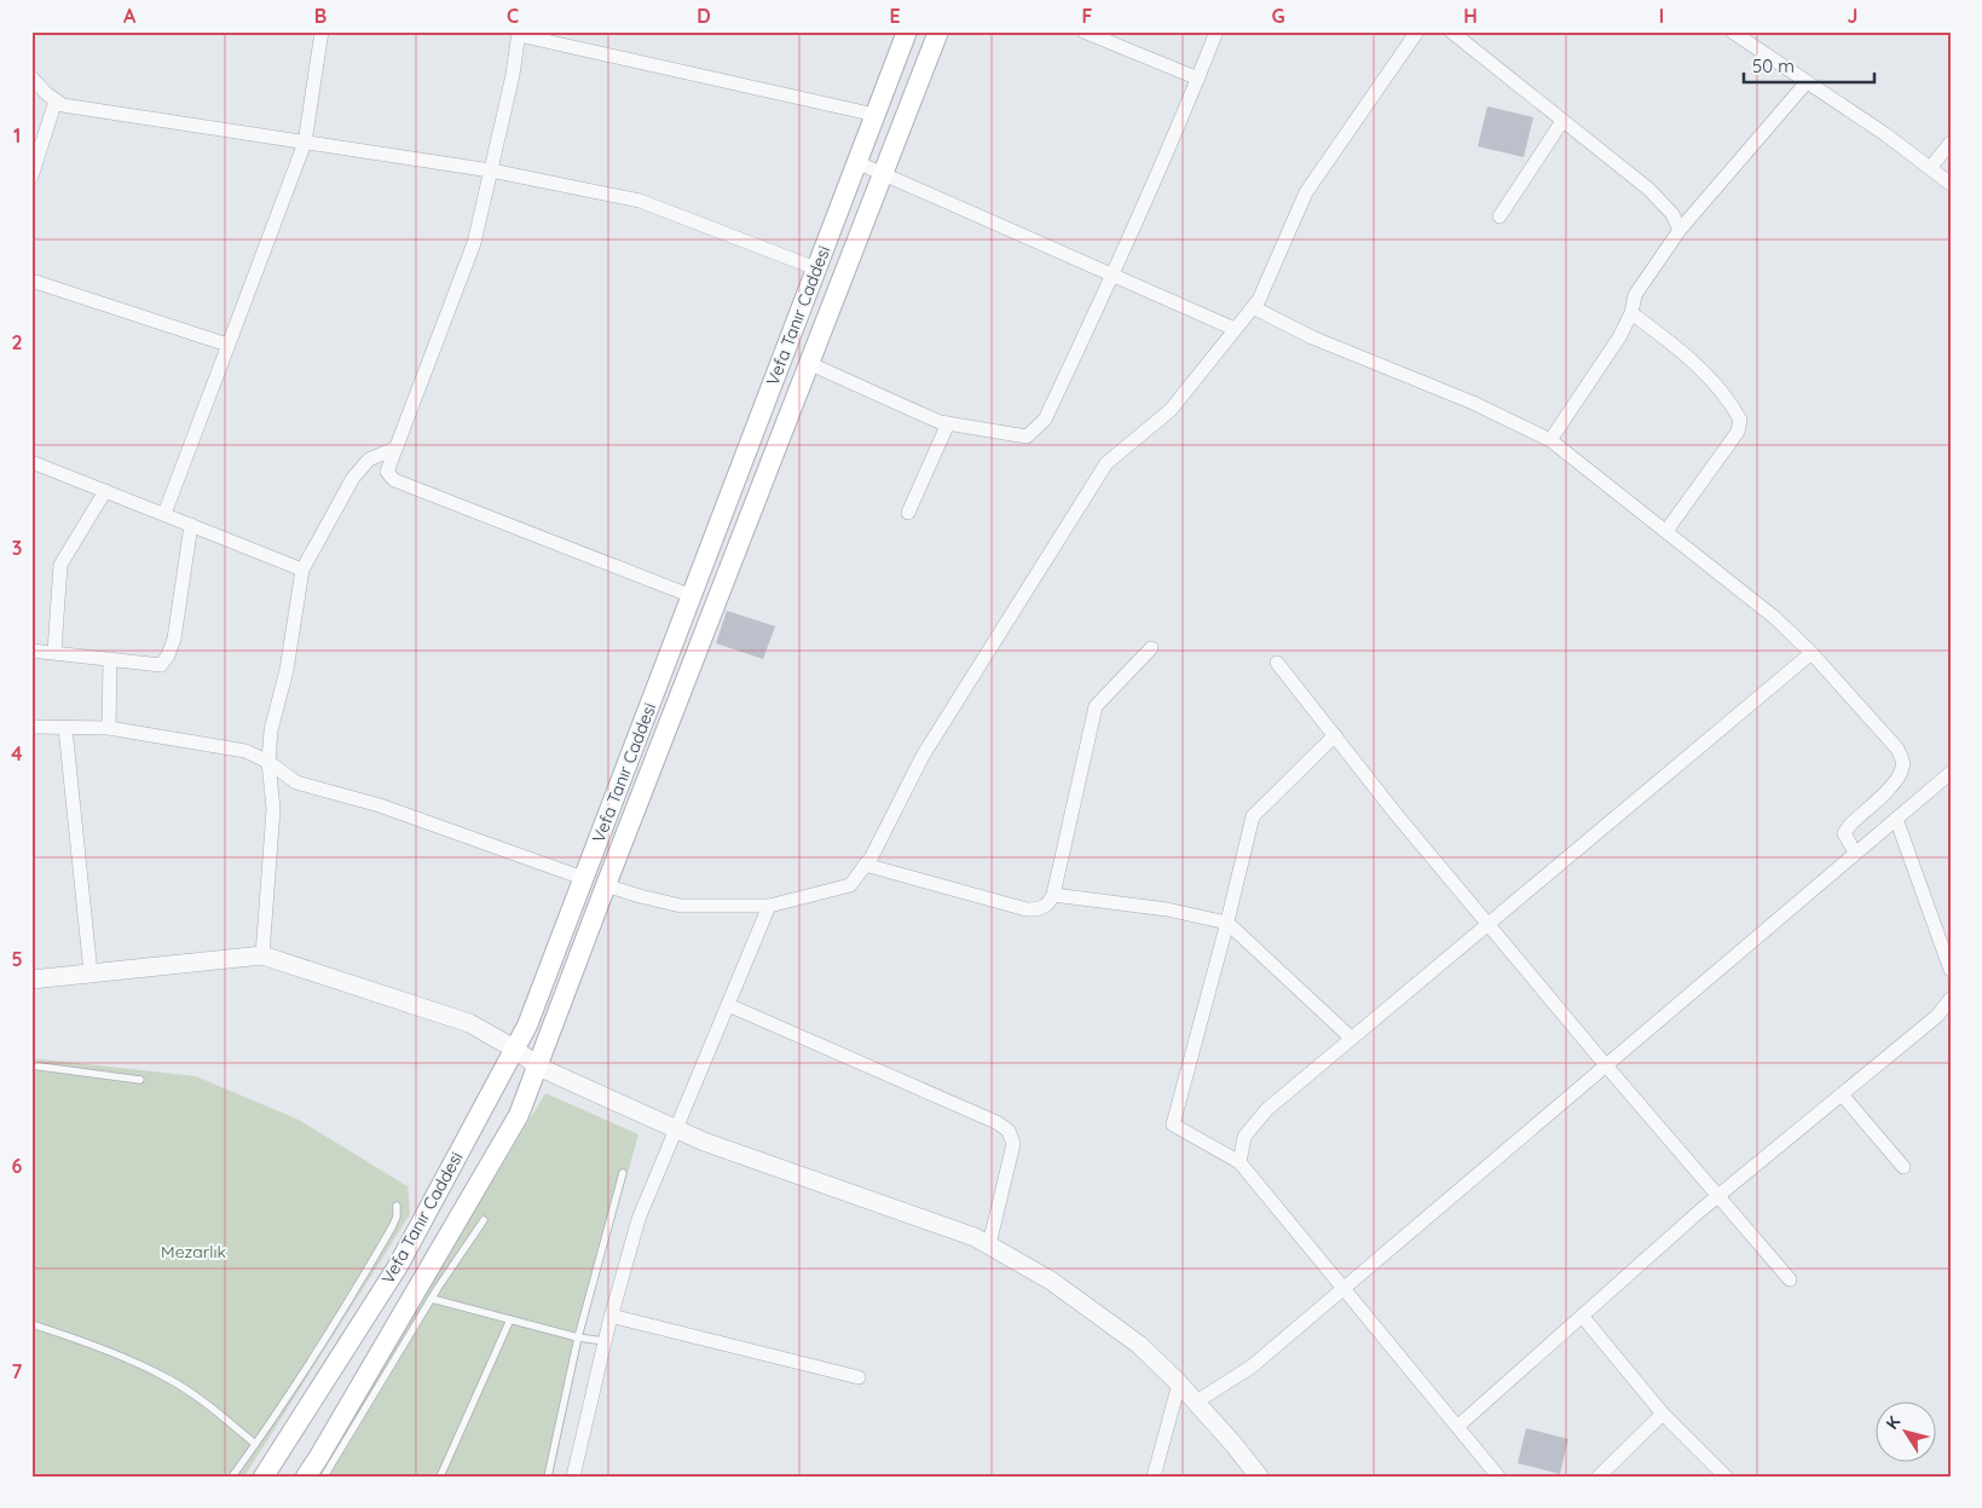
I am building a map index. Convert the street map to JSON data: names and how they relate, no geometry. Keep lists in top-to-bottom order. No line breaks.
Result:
{"streets":{"main road":["Vefa Tanır Caddesi"]},"parks":["Mezarlık"],"scale_bar":"50 m","north":"top left","grid":{"columns":["A","B","C","D","E","F","G","H","I","J"],"rows":["1","2","3","4","5","6","7"]}}
